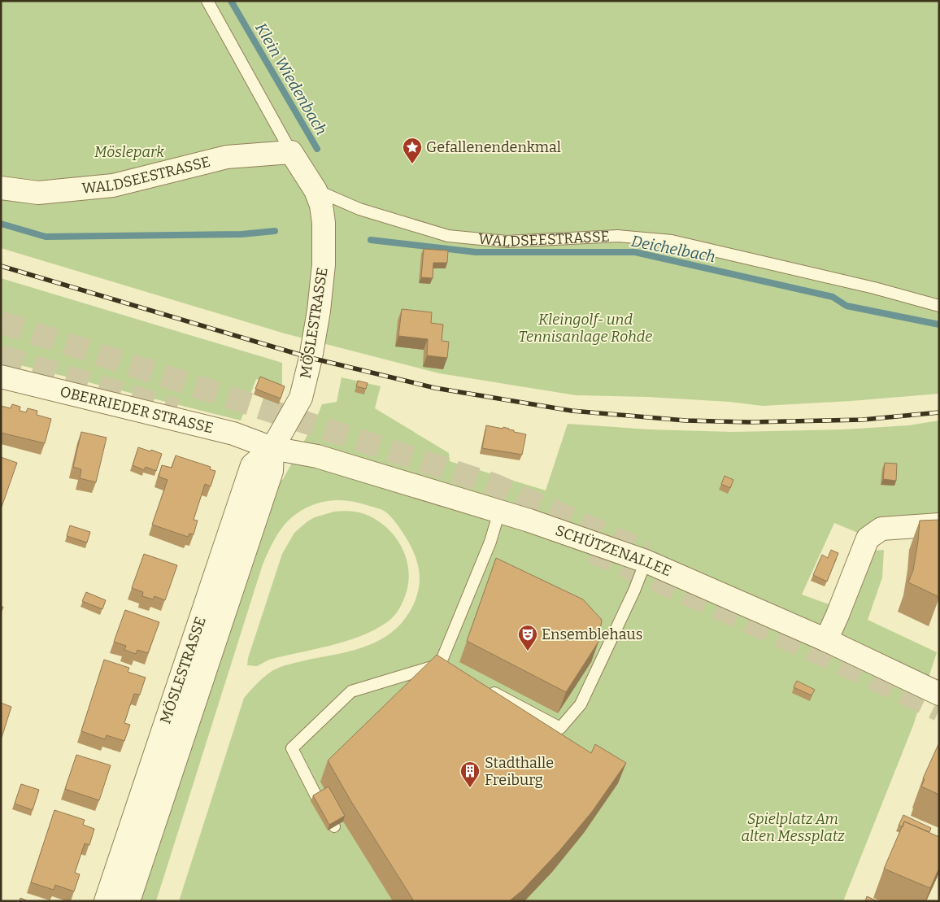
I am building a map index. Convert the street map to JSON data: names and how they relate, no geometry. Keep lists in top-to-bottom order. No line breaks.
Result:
{"streets":{"street":["WALDSEESTRASSE","MÖSLESTRASSE","OBERRIEDER STRASSE","SCHÜTZENALLEE"]},"crossings":[["WALDSEESTRASSE","MÖSLESTRASSE"],["MÖSLESTRASSE","OBERRIEDER STRASSE"],["MÖSLESTRASSE","SCHÜTZENALLEE"],["OBERRIEDER STRASSE","SCHÜTZENALLEE"]],"water":["Klein Wiedenbach","Deichelbach"],"parks":["Möslepark","Kleingolf- und Tennisanlage Rohde","Spielplatz Am alten Messplatz"],"places":{"place":["Gefallenendenkmal"],"theatre":["Ensemblehaus"],"building":["Stadthalle Freiburg"]}}
